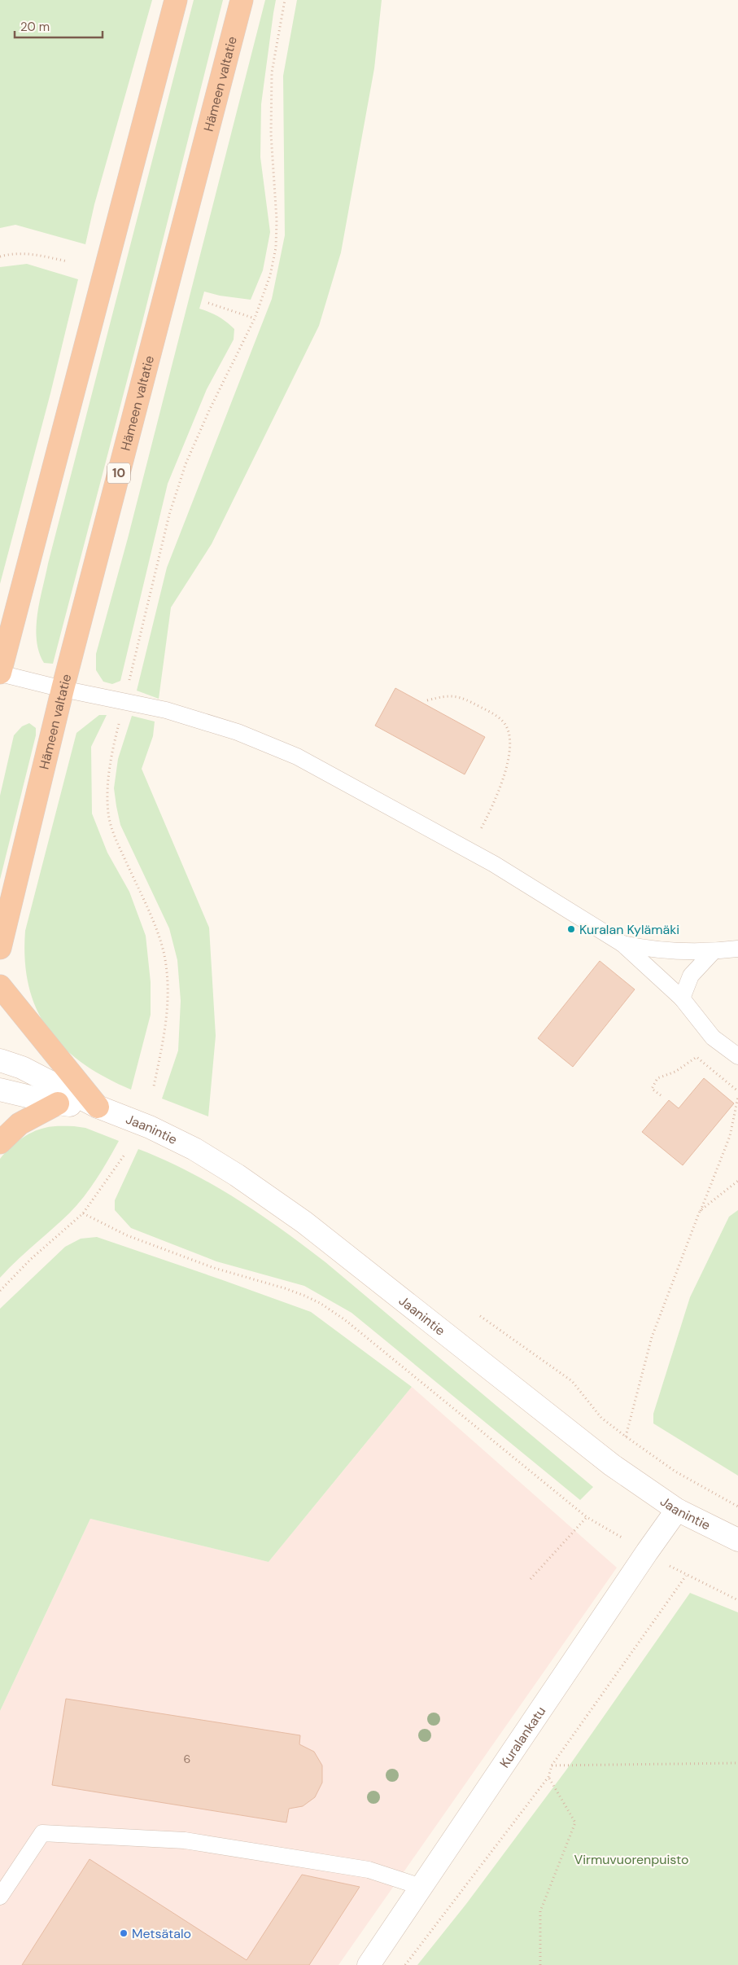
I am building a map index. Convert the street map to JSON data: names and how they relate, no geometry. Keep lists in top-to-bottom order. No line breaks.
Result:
{"streets":{"highway":["Hämeen valtatie","10"],"main road":["Jaanintie","Kuralankatu"]},"crossings":[["Jaanintie","Kuralankatu"]],"parks":["Virmuvuorenpuisto"],"places":["Kuralan Kylämäki","Metsätalo"],"house_numbers":["6"],"scale_bar":"20 m"}
